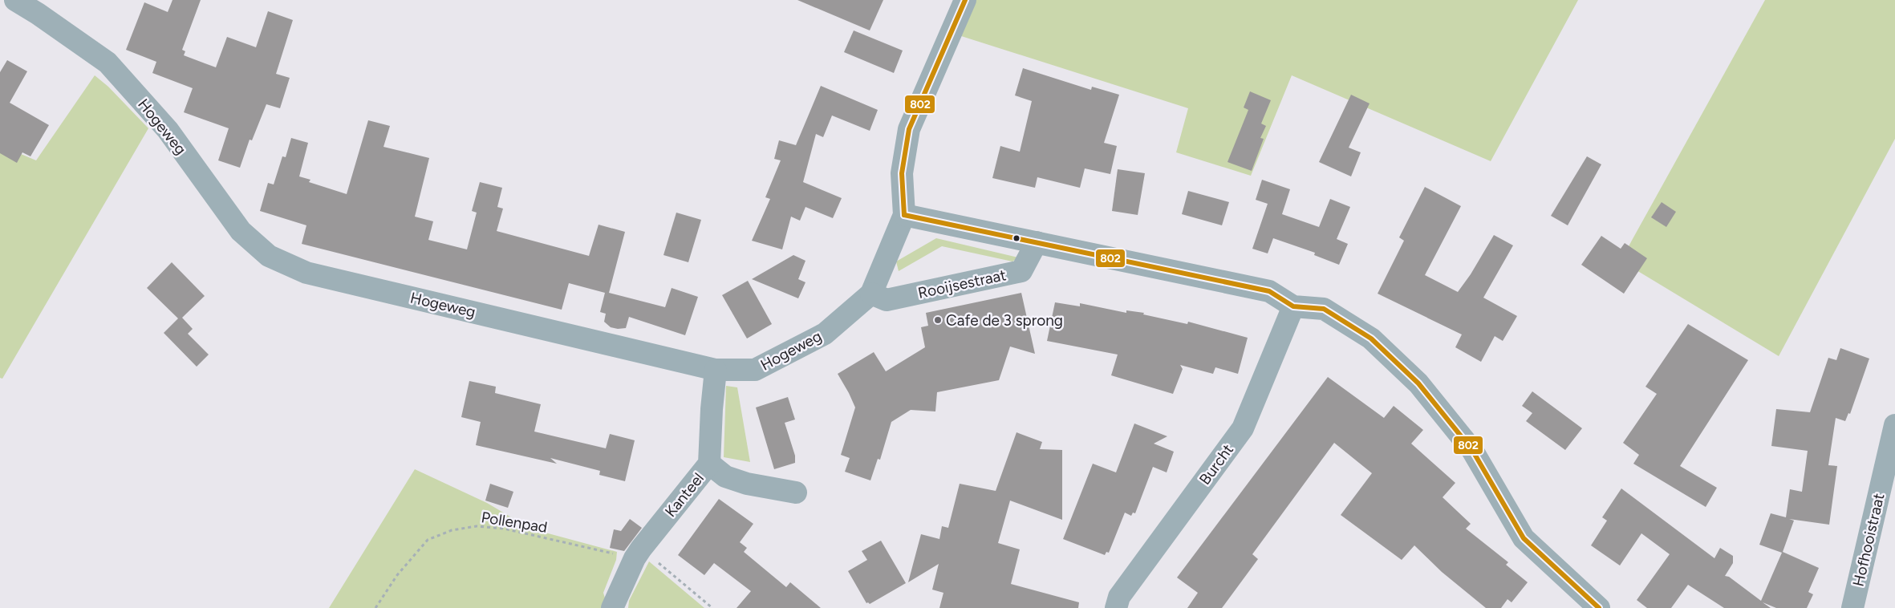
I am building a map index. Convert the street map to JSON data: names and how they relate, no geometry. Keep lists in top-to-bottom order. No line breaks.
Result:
{"streets":{"street":["Hogeweg","Rooijsestraat","Burcht","Kanteel","Hofhooistraat"],"path":["Pollenpad"]},"crossings":[["Hogeweg","Rooijsestraat"],["Hogeweg","Kanteel"],["Kanteel","Pollenpad"]],"places":["Cafe de 3 sprong"],"lines":["transit line 802"]}
